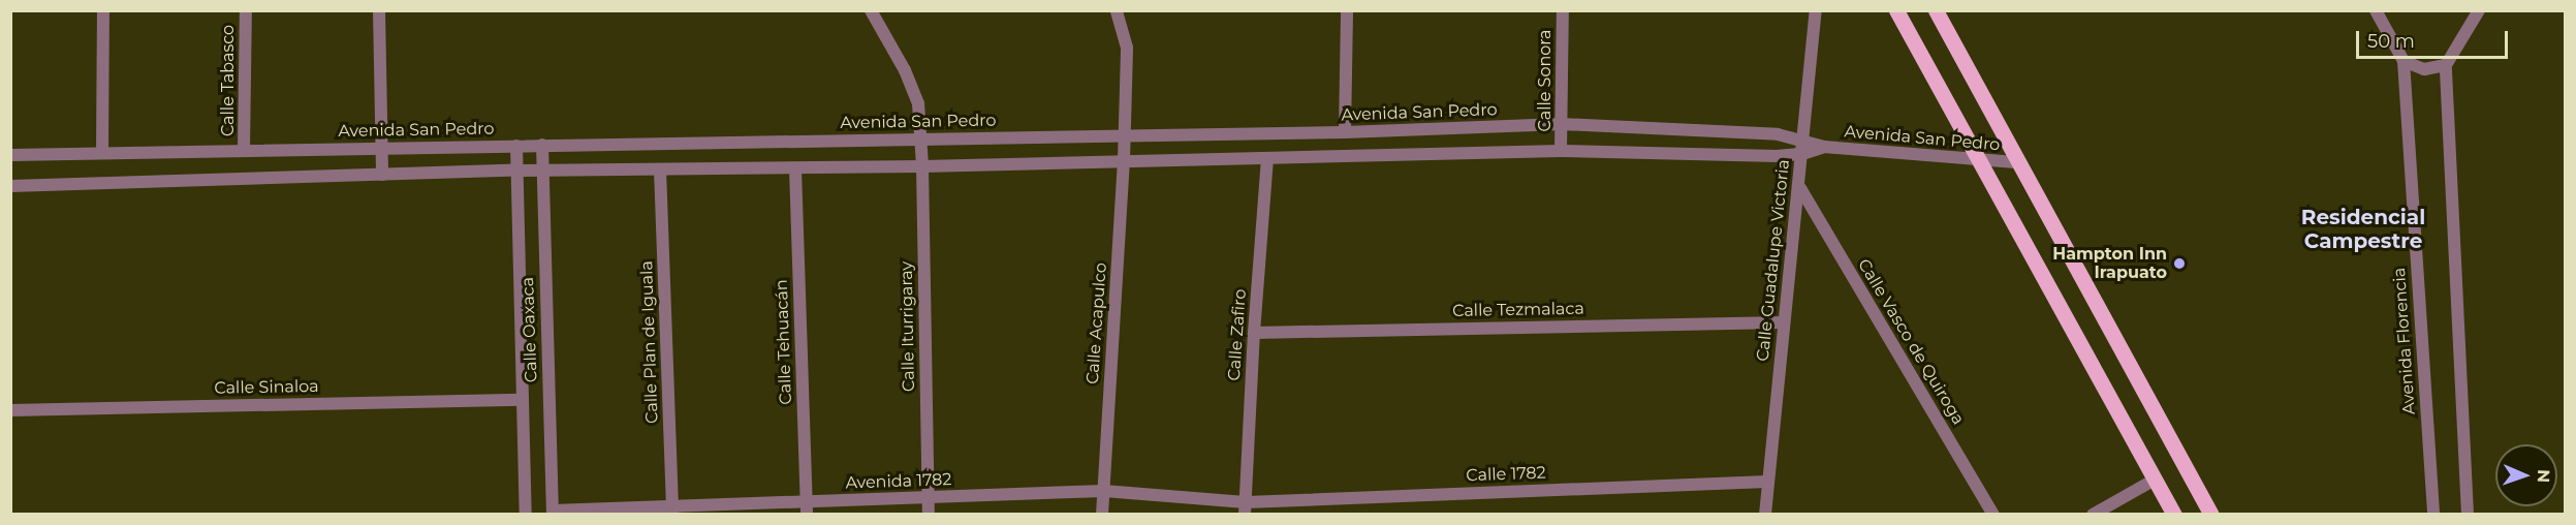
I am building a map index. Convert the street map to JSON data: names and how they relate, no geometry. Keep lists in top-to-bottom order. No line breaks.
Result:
{"streets":{"street":["Calle Tabasco","Calle Sonora","Avenida San Pedro","Calle Guadalupe Victoria","Calle Tezmalaca","Calle Acapulco","Calle Iturrigaray","Calle Oaxaca","Calle Zafiro","Avenida Florencia","Calle Plan de Iguala","Calle Tehuacán","Calle Vasco de Quiroga","Calle Sinaloa","Calle 1782","Avenida 1782"]},"crossings":[["Calle Tabasco","Avenida San Pedro"],["Calle Sonora","Avenida San Pedro"],["Avenida San Pedro","Calle Guadalupe Victoria"],["Avenida San Pedro","Calle Acapulco"],["Avenida San Pedro","Calle Iturrigaray"],["Avenida San Pedro","Calle Oaxaca"],["Avenida San Pedro","Calle Zafiro"],["Avenida San Pedro","Calle Plan de Iguala"],["Avenida San Pedro","Calle Tehuacán"],["Calle Guadalupe Victoria","Calle Tezmalaca"],["Calle Guadalupe Victoria","Calle Vasco de Quiroga"],["Calle Guadalupe Victoria","Calle 1782"],["Calle Tezmalaca","Calle Zafiro"],["Calle Acapulco","Avenida 1782"],["Calle Iturrigaray","Avenida 1782"],["Calle Oaxaca","Calle Sinaloa"],["Calle Oaxaca","Avenida 1782"],["Calle Zafiro","Calle 1782"],["Calle Zafiro","Avenida 1782"],["Calle Plan de Iguala","Avenida 1782"],["Calle Tehuacán","Avenida 1782"],["Calle 1782","Avenida 1782"]],"districts":["Residencial Campestre"],"places":["Hampton Inn Irapuato"],"scale_bar":"50 m","north":"right"}
